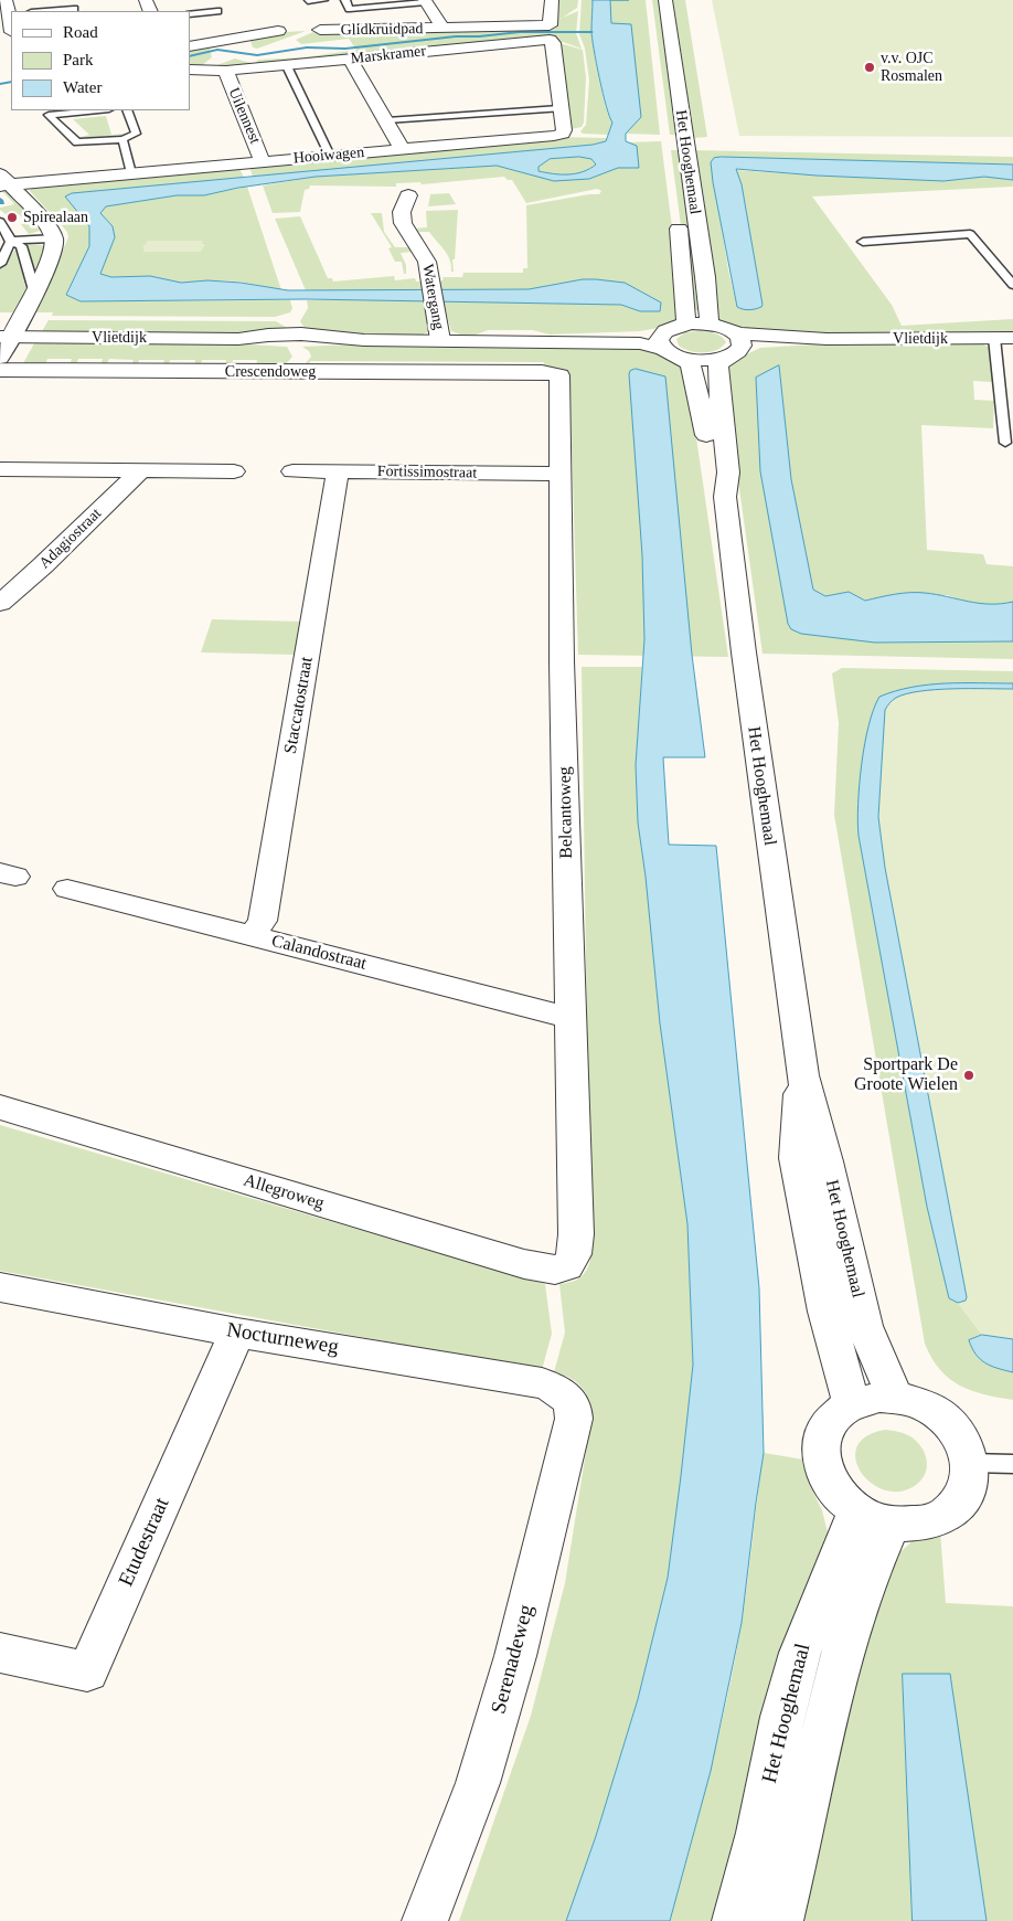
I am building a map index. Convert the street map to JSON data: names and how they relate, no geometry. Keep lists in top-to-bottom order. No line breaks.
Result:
{"streets":{"street":["Glidkruidpad","Marskramer","Uilennest","Hooiwagen","Het Hooghemaal","Watergang","Vlietdijk","Crescendoweg","Fortissimostraat","Adagiostraat","Staccatostraat","Belcantoweg","Calandostraat","Allegroweg","Nocturneweg","Etudestraat","Serenadeweg"]},"crossings":[["Marskramer","Uilennest"],["Marskramer","Hooiwagen"],["Uilennest","Hooiwagen"],["Het Hooghemaal","Vlietdijk"],["Watergang","Vlietdijk"],["Crescendoweg","Belcantoweg"],["Fortissimostraat","Staccatostraat"],["Fortissimostraat","Belcantoweg"],["Staccatostraat","Calandostraat"],["Belcantoweg","Calandostraat"],["Belcantoweg","Allegroweg"],["Nocturneweg","Etudestraat"],["Nocturneweg","Serenadeweg"]],"places":["v.v. OJC Rosmalen","Spirealaan","Sportpark De Groote Wielen"],"legend":["Road","Park","Water"]}
